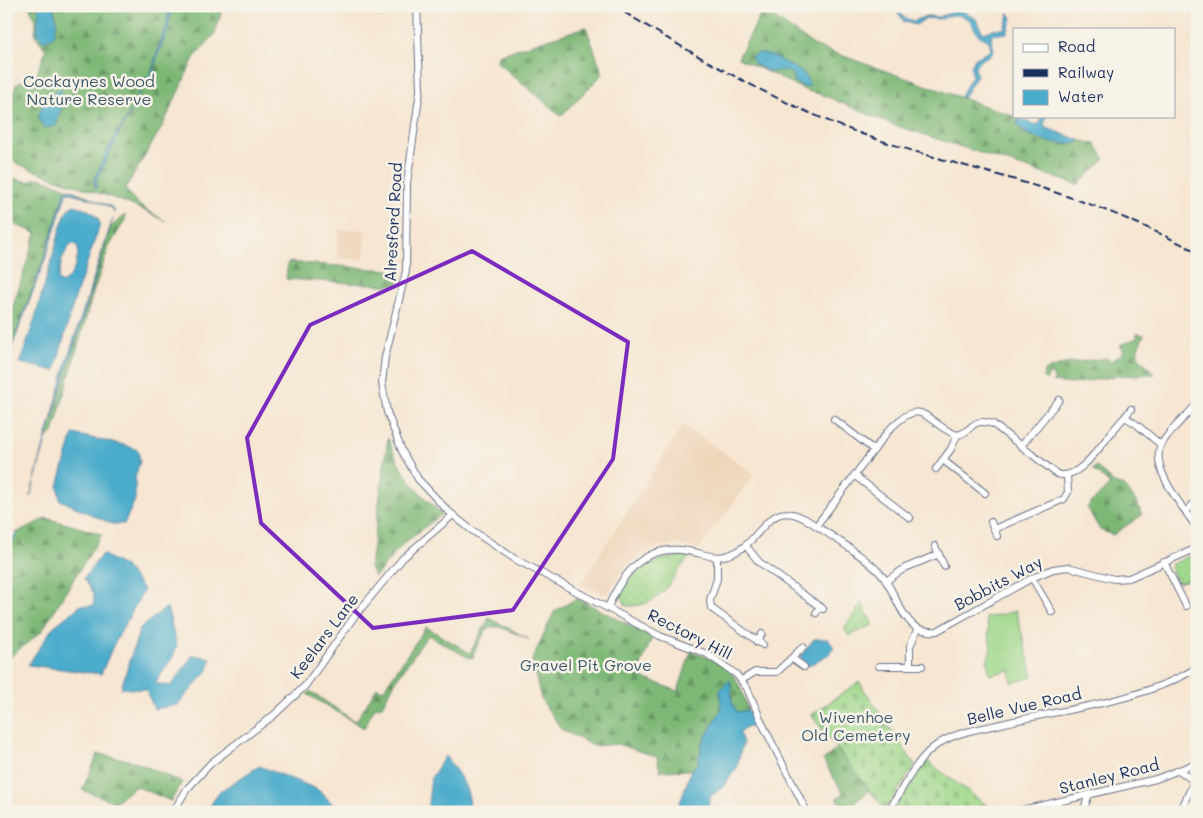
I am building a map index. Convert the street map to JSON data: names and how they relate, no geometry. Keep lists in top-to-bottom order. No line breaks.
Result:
{"streets":{"street":["Alresford Road","Bobbits Way","Rectory Hill","Keelars Lane","Belle Vue Road","Stanley Road"]},"crossings":[["Alresford Road","Rectory Hill"],["Alresford Road","Keelars Lane"]],"parks":["Cockaynes Wood Nature Reserve","Gravel Pit Grove","Wivenhoe Old Cemetery"],"legend":["Road","Railway","Water"]}
